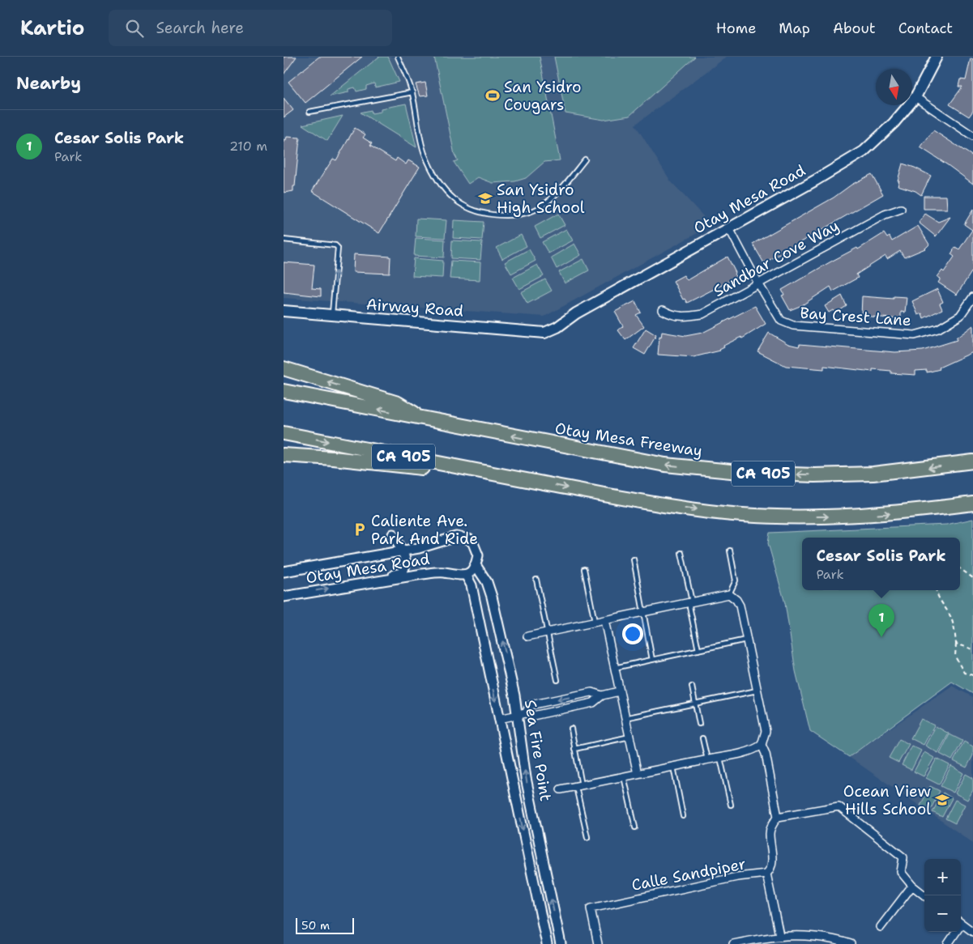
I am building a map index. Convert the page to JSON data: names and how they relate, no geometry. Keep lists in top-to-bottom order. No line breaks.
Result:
{"streets":{"highway":["Otay Mesa Freeway","CA 905"],"main road":["Otay Mesa Road","Airway Road"],"street":["Sandbar Cove Way","Bay Crest Lane","Sea Fire Point","Calle Sandpiper"]},"crossings":[["Otay Mesa Road","Airway Road"],["Otay Mesa Road","Bay Crest Lane"],["Otay Mesa Road","Sea Fire Point"],["Sandbar Cove Way","Bay Crest Lane"]],"places":{"sports":["San Ysidro Cougars"],"school or university":["San Ysidro High School","Ocean View Hills School"],"parking":["Caliente Ave. Park And Ride"]},"scale_bar":"50 m","north":"bottom","page":{"header":"Kartio","search":"Search here","nav":["Home","Map","About","Contact"],"heading":"Nearby","list":[{"mark":"1","name":"Cesar Solis Park","note":"Park","value":"210 m"}],"popup":["Cesar Solis Park","Park"],"pins":"1","map_buttons":["+","−"],"scale":"50 m"}}
